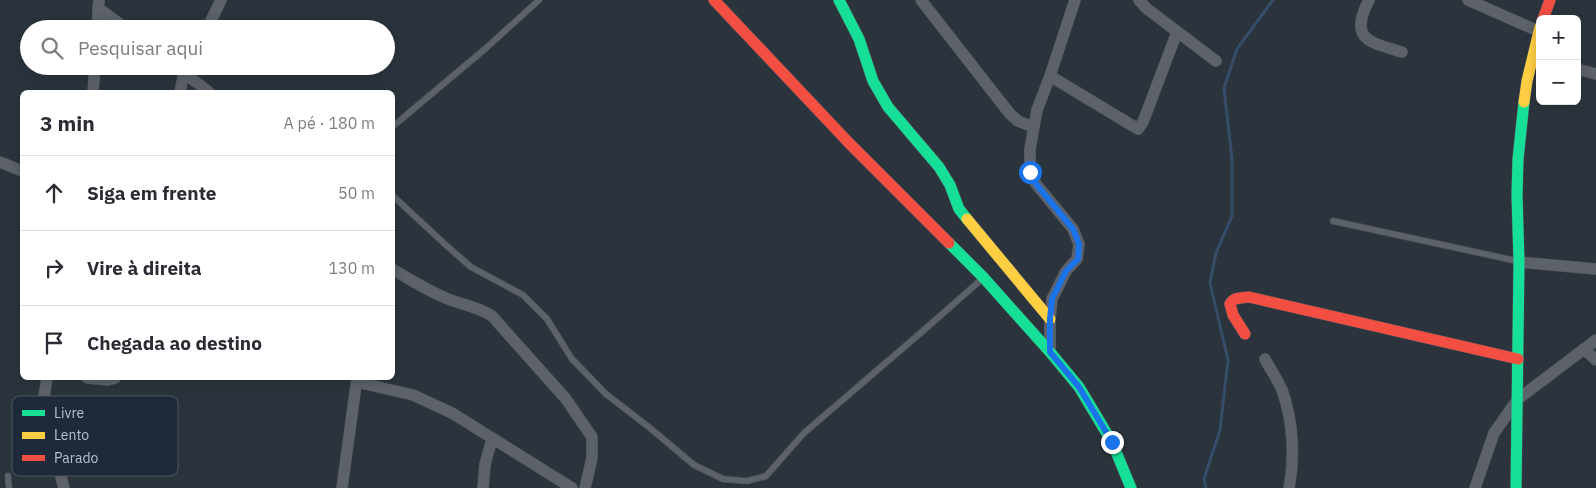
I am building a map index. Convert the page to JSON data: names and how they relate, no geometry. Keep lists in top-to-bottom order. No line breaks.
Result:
{"legend":["Livre","Lento","Parado"],"page":{"map_buttons":["+","−"],"search":"Pesquisar aqui","heading":["3 min","A pé · 180 m"],"list":[["Siga em frente","50 m"],["Vire à direita","130 m"],"Chegada ao destino"]}}
